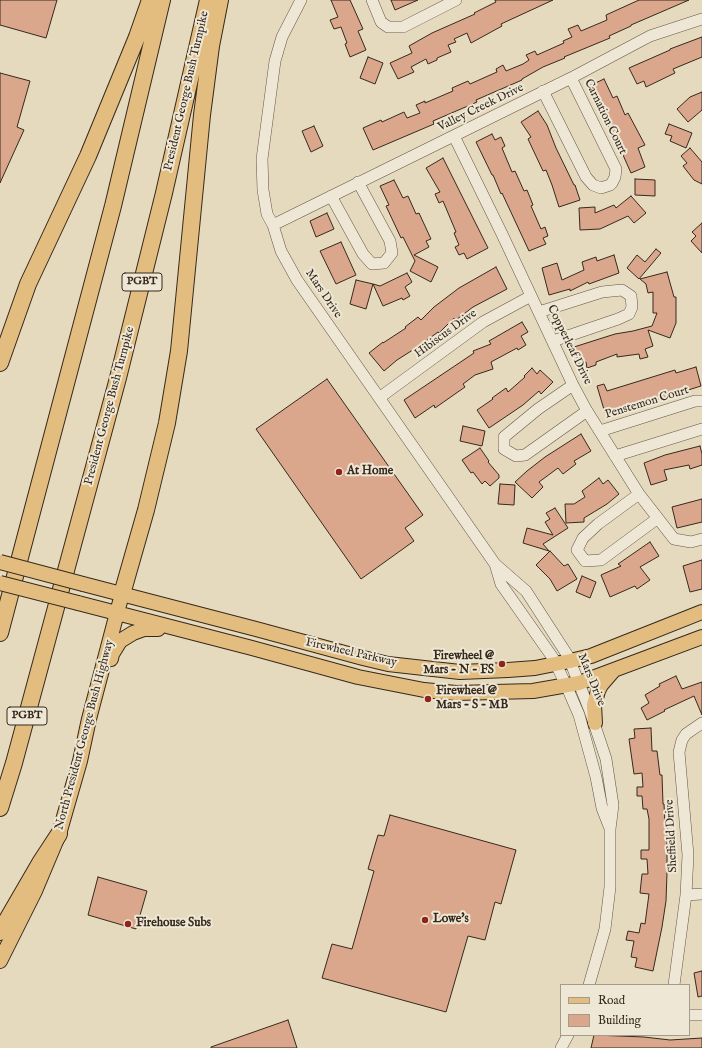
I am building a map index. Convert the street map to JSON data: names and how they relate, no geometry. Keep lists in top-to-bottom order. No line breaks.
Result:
{"streets":{"highway":["President George Bush Turnpike","PGBT"],"main road":["Firewheel Parkway","North President George Bush Highway"],"street":["Valley Creek Drive","Carnation Court","Mars Drive","Hibiscus Drive","Copperleaf Drive","Penstemon Court","Sheffield Drive"]},"crossings":[["Valley Creek Drive","Carnation Court"],["Valley Creek Drive","Mars Drive"],["Valley Creek Drive","Copperleaf Drive"],["Mars Drive","Hibiscus Drive"],["Mars Drive","Firewheel Parkway"],["Hibiscus Drive","Copperleaf Drive"],["Copperleaf Drive","Penstemon Court"],["Firewheel Parkway","North President George Bush Highway"]],"places":["At Home","Firewheel @ Mars - N - FS","Firewheel @ Mars - S - MB","Lowe's","Firehouse Subs"],"legend":["Road","Building"]}
